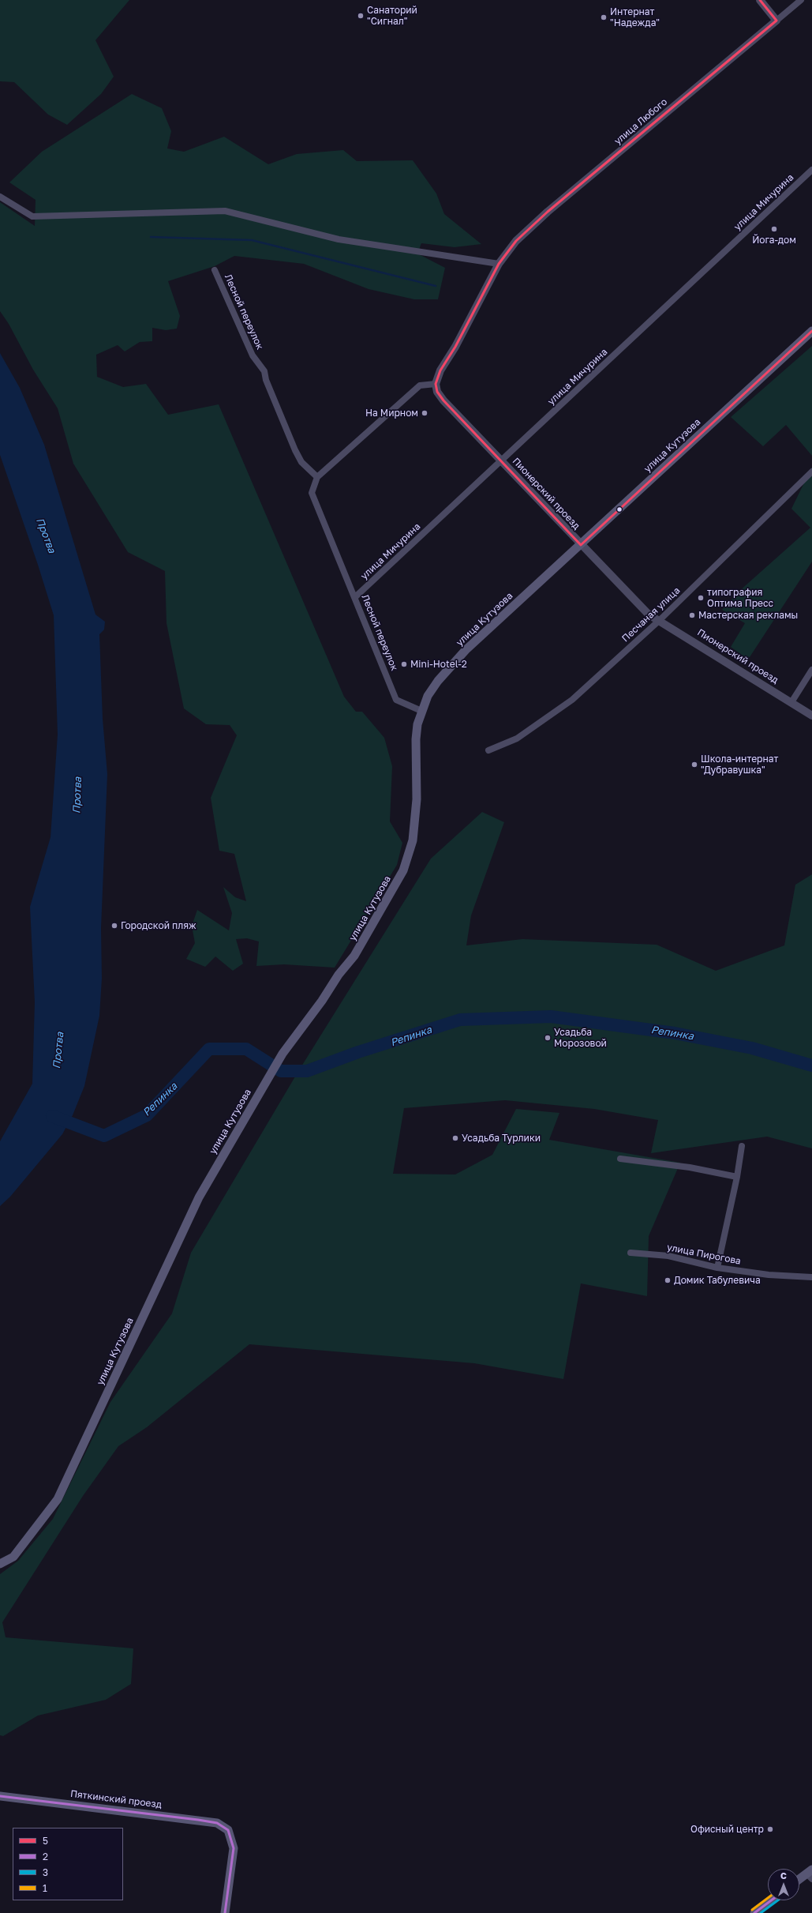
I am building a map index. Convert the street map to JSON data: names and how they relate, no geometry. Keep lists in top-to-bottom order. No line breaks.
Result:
{"streets":{"main road":["улица Кутузова","Пяткинский проезд"],"street":["улица Любого","улица Мичурина","Лесной переулок","Пионерский проезд","Песчаная улица","улица Пирогова"]},"crossings":[["улица Мичурина","Лесной переулок"],["улица Мичурина","Пионерский проезд"],["Лесной переулок","улица Кутузова"],["Лесной переулок","Пионерский проезд"],["улица Кутузова","Пионерский проезд"],["Пионерский проезд","Песчаная улица"]],"water":["Протва","Репинка"],"places":["Санаторий \"Сигнал\"","Интернат \"Надежда\"","Йога-дом","На Мирном","типография Оптима Пресс","Мастерская рекламы","Mini-Hotel-2","Школа-интернат \"Дубравушка\"","Городской пляж","Усадьба Морозовой","Усадьба Турлики","Домик Табулевича","Офисный центр"],"lines":["transit line 5","transit line 2","transit line 1","transit line 3"],"legend":["5","2","3","1"],"north":"top"}
